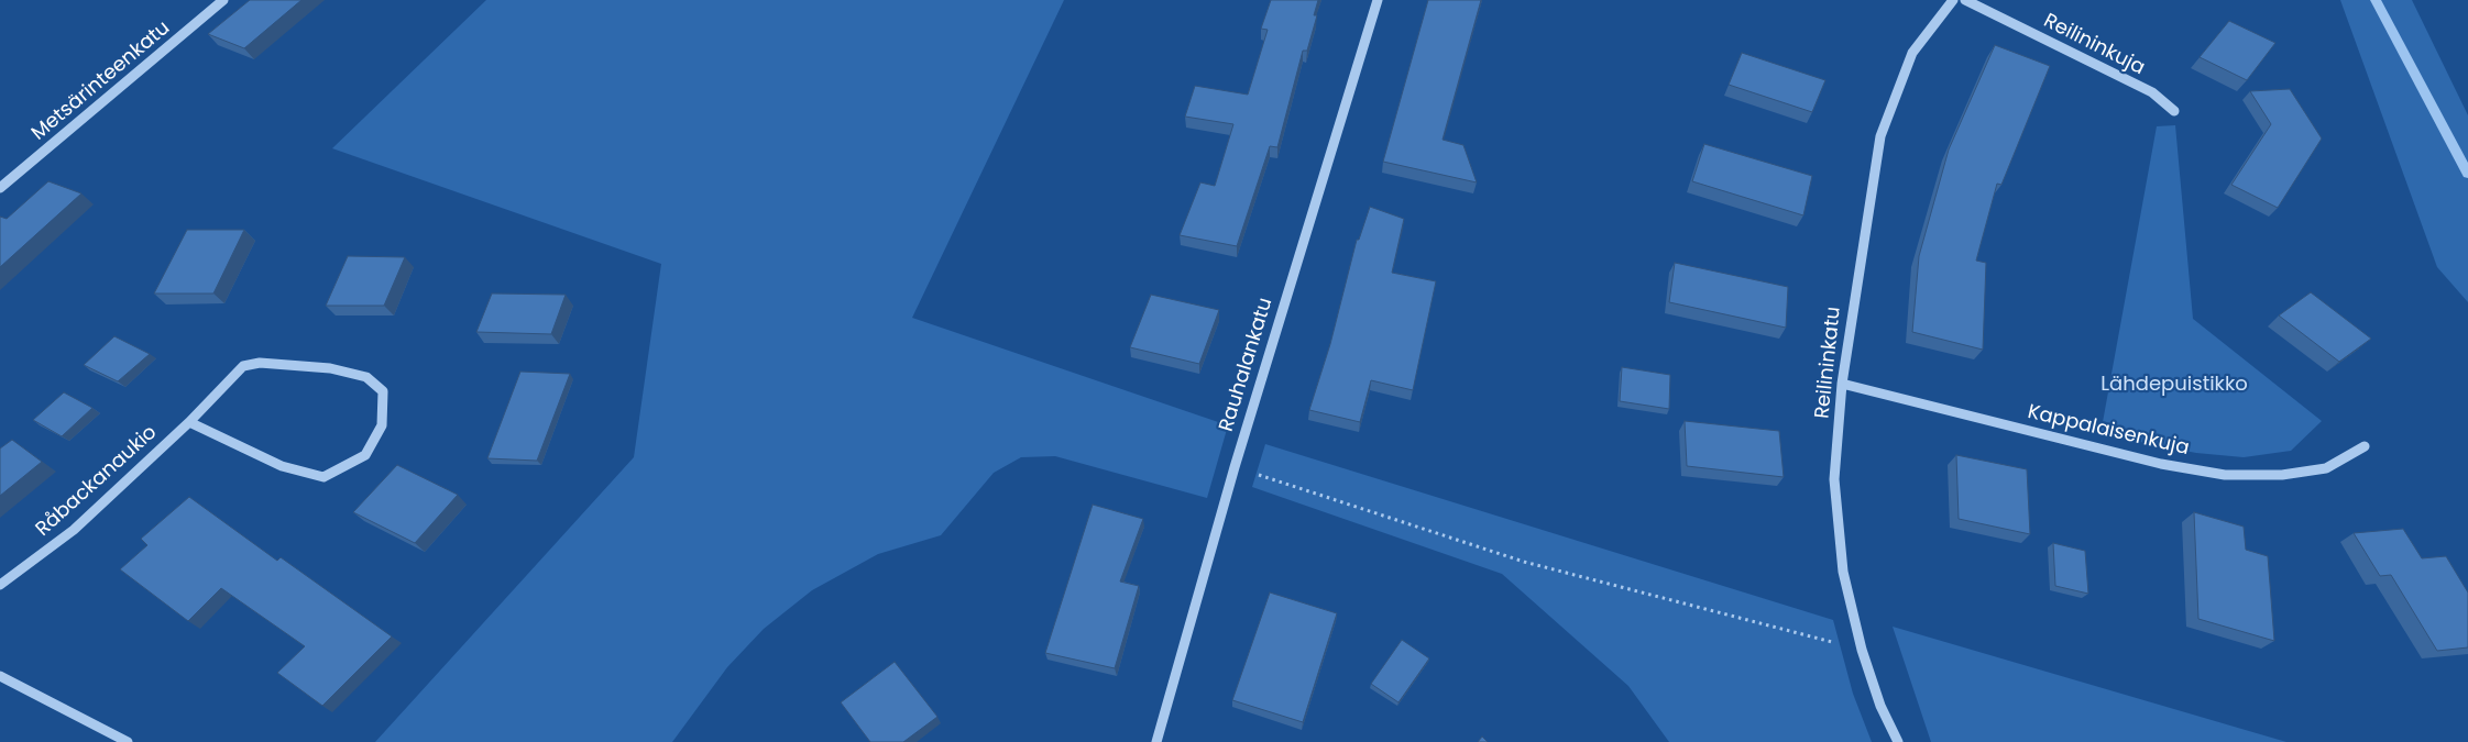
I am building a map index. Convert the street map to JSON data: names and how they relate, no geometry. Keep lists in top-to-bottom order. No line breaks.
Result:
{"streets":{"street":["Reilininkuja","Metsärinteenkatu","Reilininkatu","Rauhalankatu","Kappalaisenkuja","Råbackanaukio"]},"crossings":[["Reilininkatu","Kappalaisenkuja"]],"parks":["Lähdepuistikko"]}
